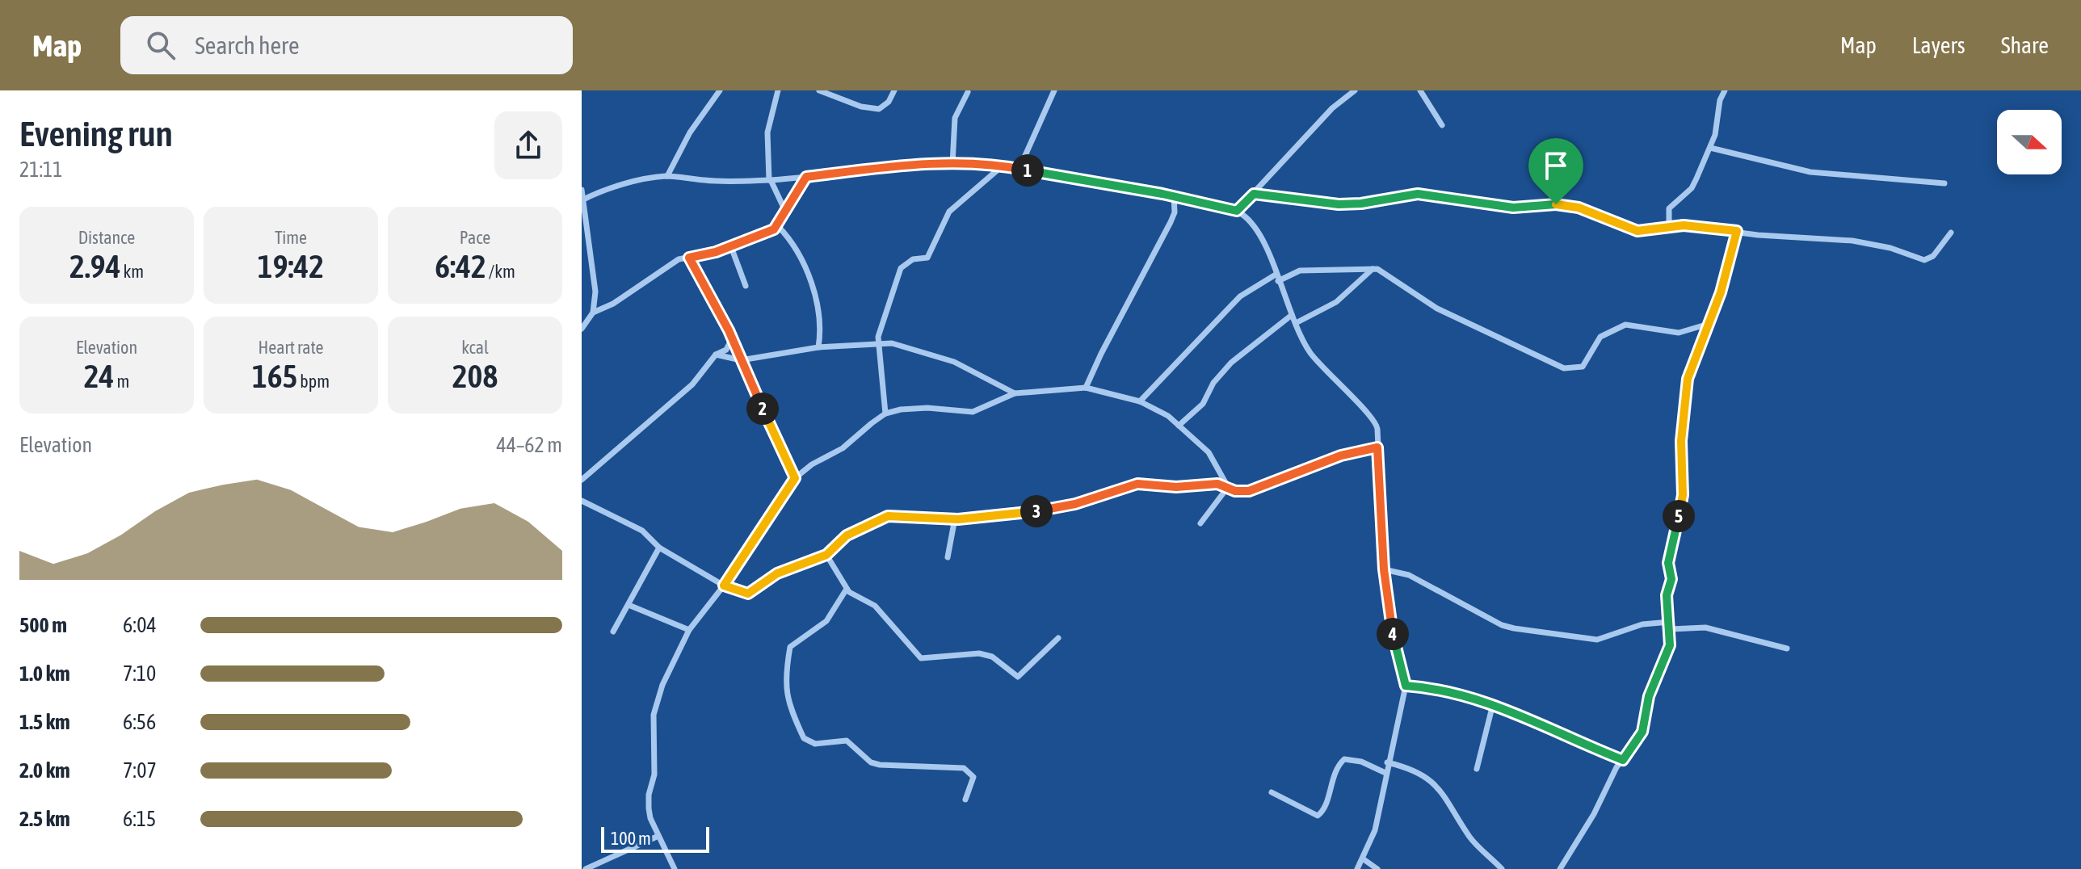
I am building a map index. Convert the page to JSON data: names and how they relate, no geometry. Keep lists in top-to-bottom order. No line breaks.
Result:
{"scale_bar":"100 m","north":"right","page":{"header":"Map","search":"Search here","nav":["Map","Layers","Share"],"heading":["Evening run","21:11"],"pins":["1","2","3","5","4"],"stats":[["Distance","2.94 km"],["Time","19:42"],["Pace","6:42 /km"],["Elevation","24 m"],["Heart rate","165 bpm"],["kcal","208"]],"chart":["Elevation","44–62 m"],"list":[{"name":"500 m","note":"6:04"},{"name":"1.0 km","note":"7:10"},{"name":"1.5 km","note":"6:56"},{"name":"2.0 km","note":"7:07"},{"name":"2.5 km","note":"6:15"}],"scale":"100 m"}}
